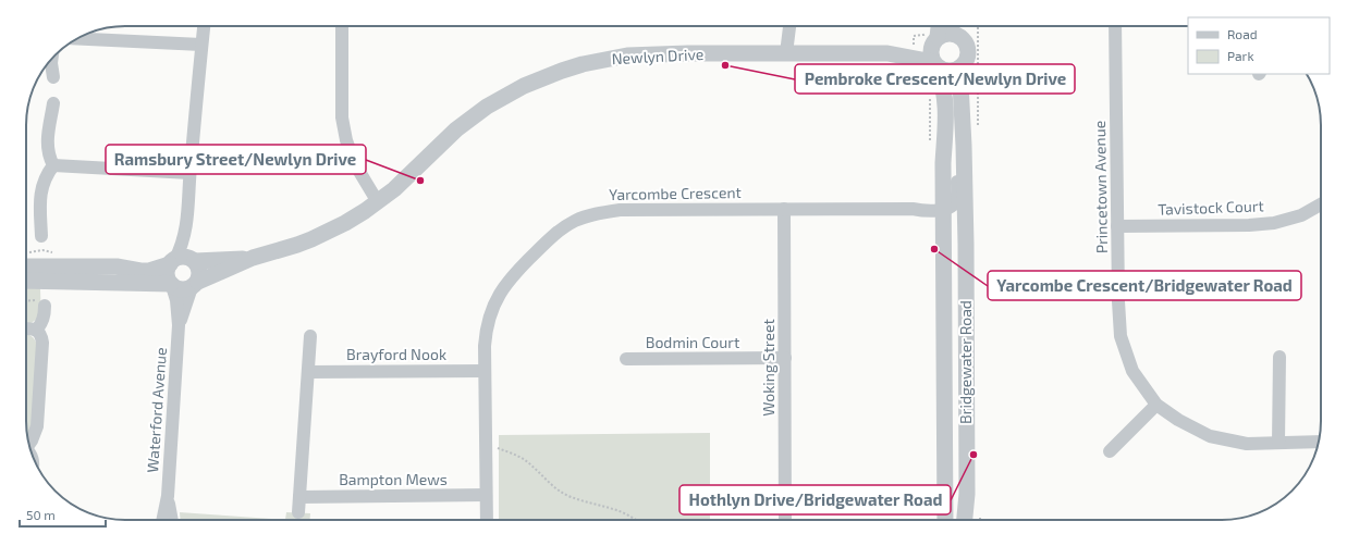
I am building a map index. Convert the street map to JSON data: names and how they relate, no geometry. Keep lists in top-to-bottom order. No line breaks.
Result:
{"streets":{"street":["Newlyn Drive","Princetown Avenue","Yarcombe Crescent","Tavistock Court","Bodmin Court","Brayford Nook","Bridgewater Road","Woking Street","Waterford Avenue","Bampton Mews"]},"crossings":[["Newlyn Drive","Bridgewater Road"],["Newlyn Drive","Waterford Avenue"],["Princetown Avenue","Tavistock Court"],["Yarcombe Crescent","Brayford Nook"],["Yarcombe Crescent","Bridgewater Road"],["Yarcombe Crescent","Woking Street"],["Yarcombe Crescent","Bampton Mews"],["Bodmin Court","Woking Street"]],"places":["Pembroke Crescent/Newlyn Drive","Ramsbury Street/Newlyn Drive","Yarcombe Crescent/Bridgewater Road","Hothlyn Drive/Bridgewater Road"],"legend":["Road","Park"],"scale_bar":"50 m"}
